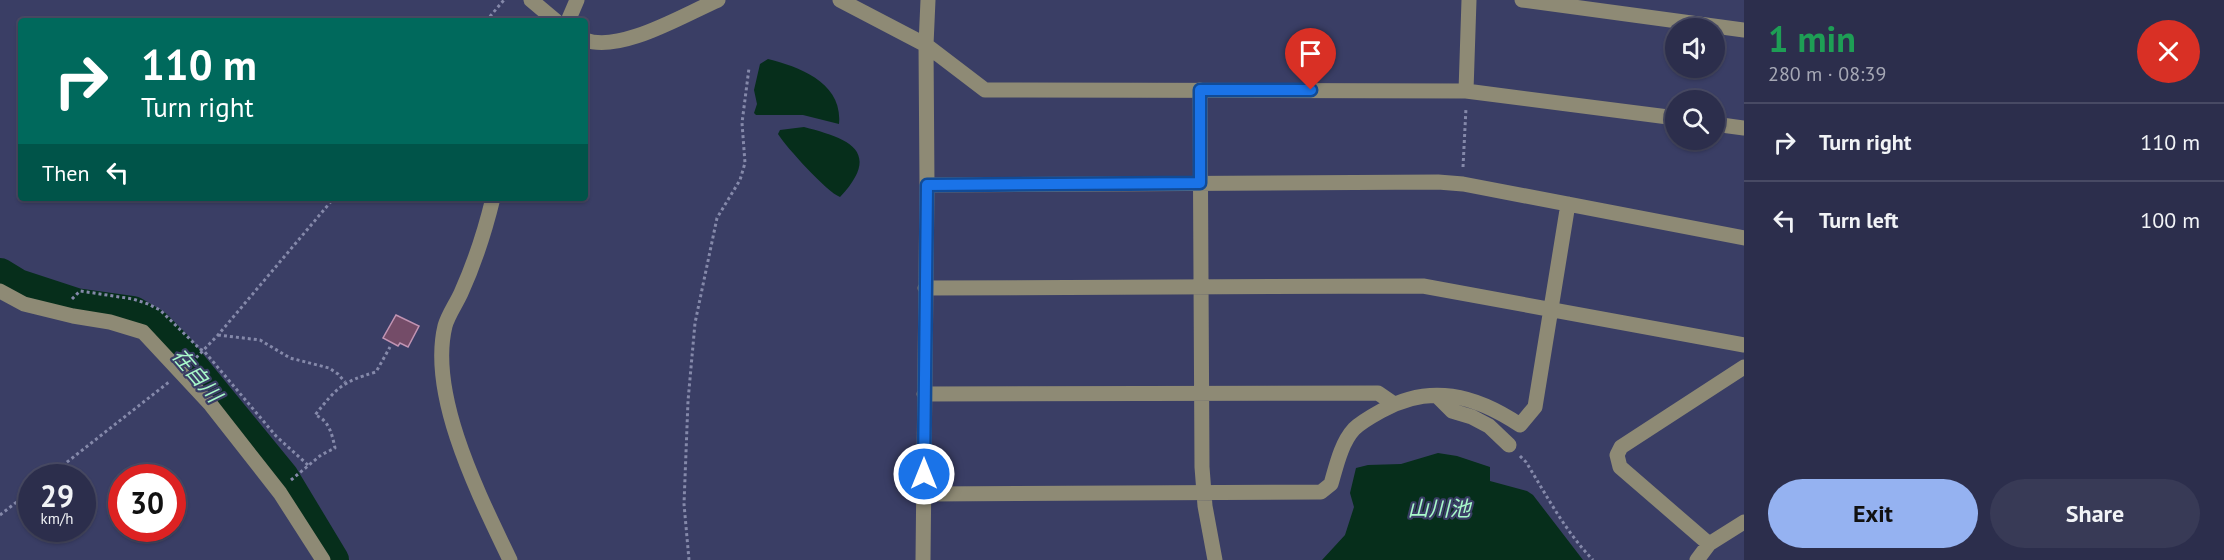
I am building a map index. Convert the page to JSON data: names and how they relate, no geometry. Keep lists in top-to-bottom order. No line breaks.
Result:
{"water":["在自川","山川池"],"page":{"heading":["1 min","280 m · 08:39"],"turn":["110 m","Turn right"],"list":[{"name":"Turn right","value":"110 m"},{"name":"Turn left","value":"100 m"}],"then":"Then","speed":"29 km/h","limit":"30","buttons":["Exit","Share"]}}
